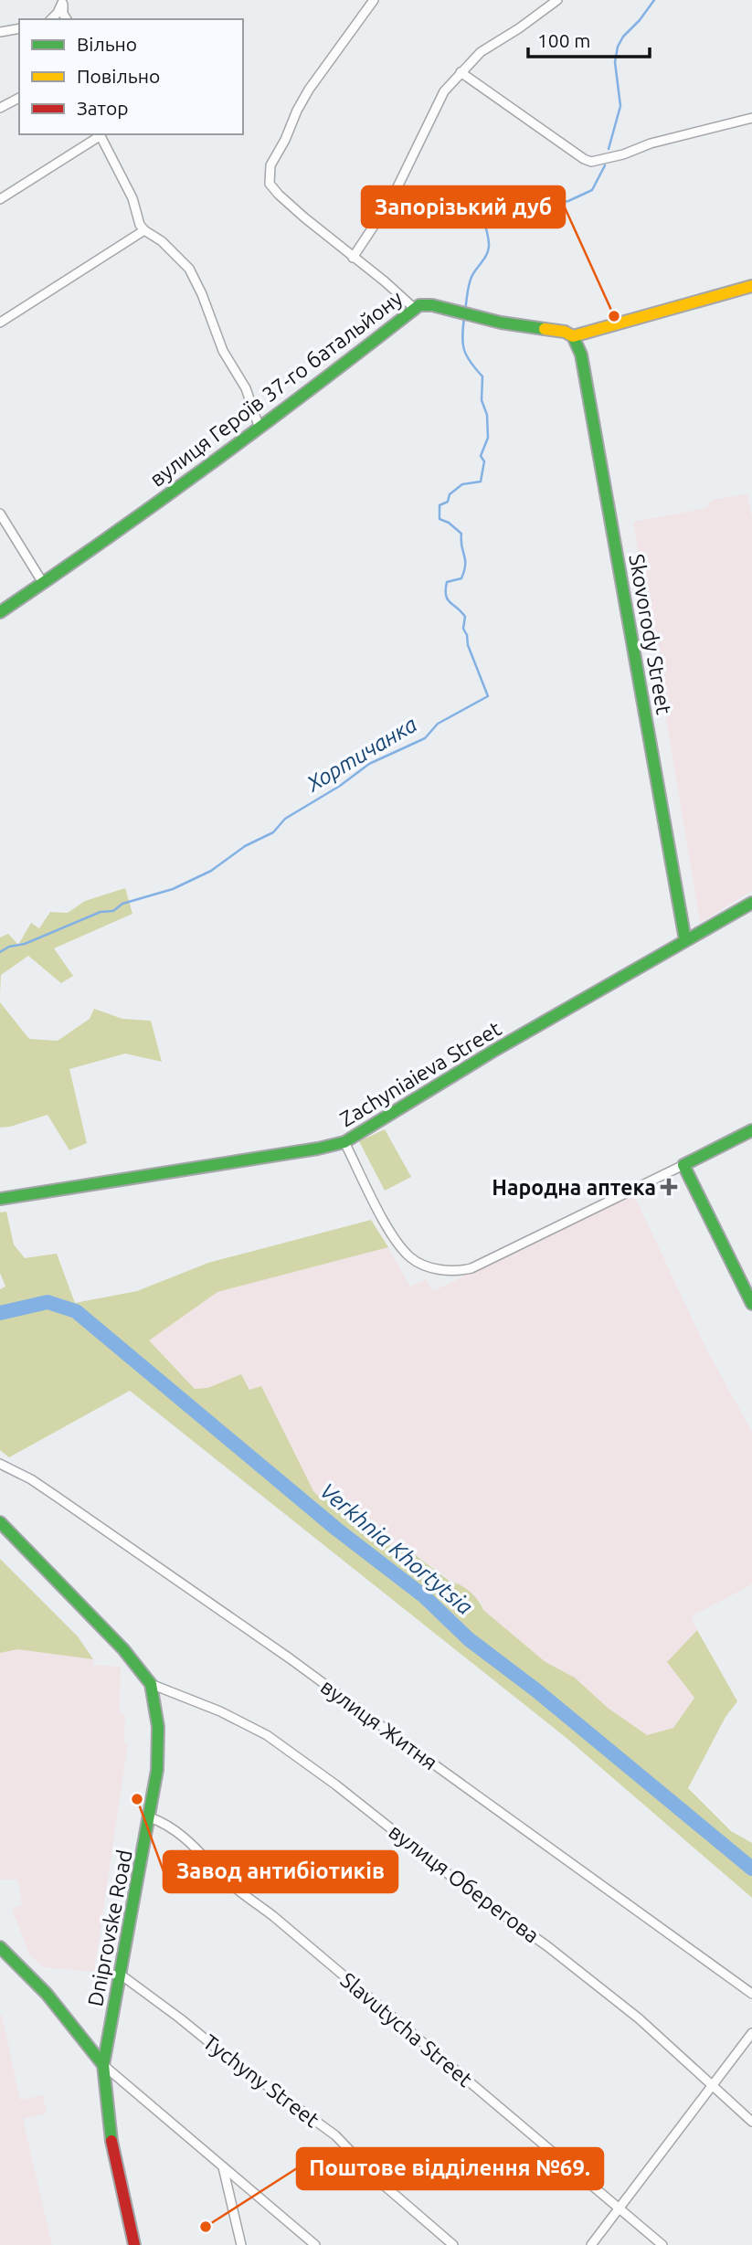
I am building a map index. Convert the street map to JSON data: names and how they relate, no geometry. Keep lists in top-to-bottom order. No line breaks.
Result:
{"streets":{"street":["вулиця Героїв 37-го батальйону","Skovorody Street","Zachyniaieva Street","вулиця Житня","вулиця Оберегова","Dniprovske Road","Slavutycha Street","Tychyny Street"]},"crossings":[["вулиця Героїв 37-го батальйону","Skovorody Street"],["Skovorody Street","Zachyniaieva Street"],["вулиця Оберегова","Dniprovske Road"],["Dniprovske Road","Slavutycha Street"],["Dniprovske Road","Tychyny Street"]],"water":["Хортичанка","Verkhnia Khortytsia"],"places":{"other":["Запорізький дуб","Завод антибіотиків","Поштове відділення №69."],"health":["Народна аптека"]},"legend":["Вільно","Повільно","Затор"],"scale_bar":"100 m"}
